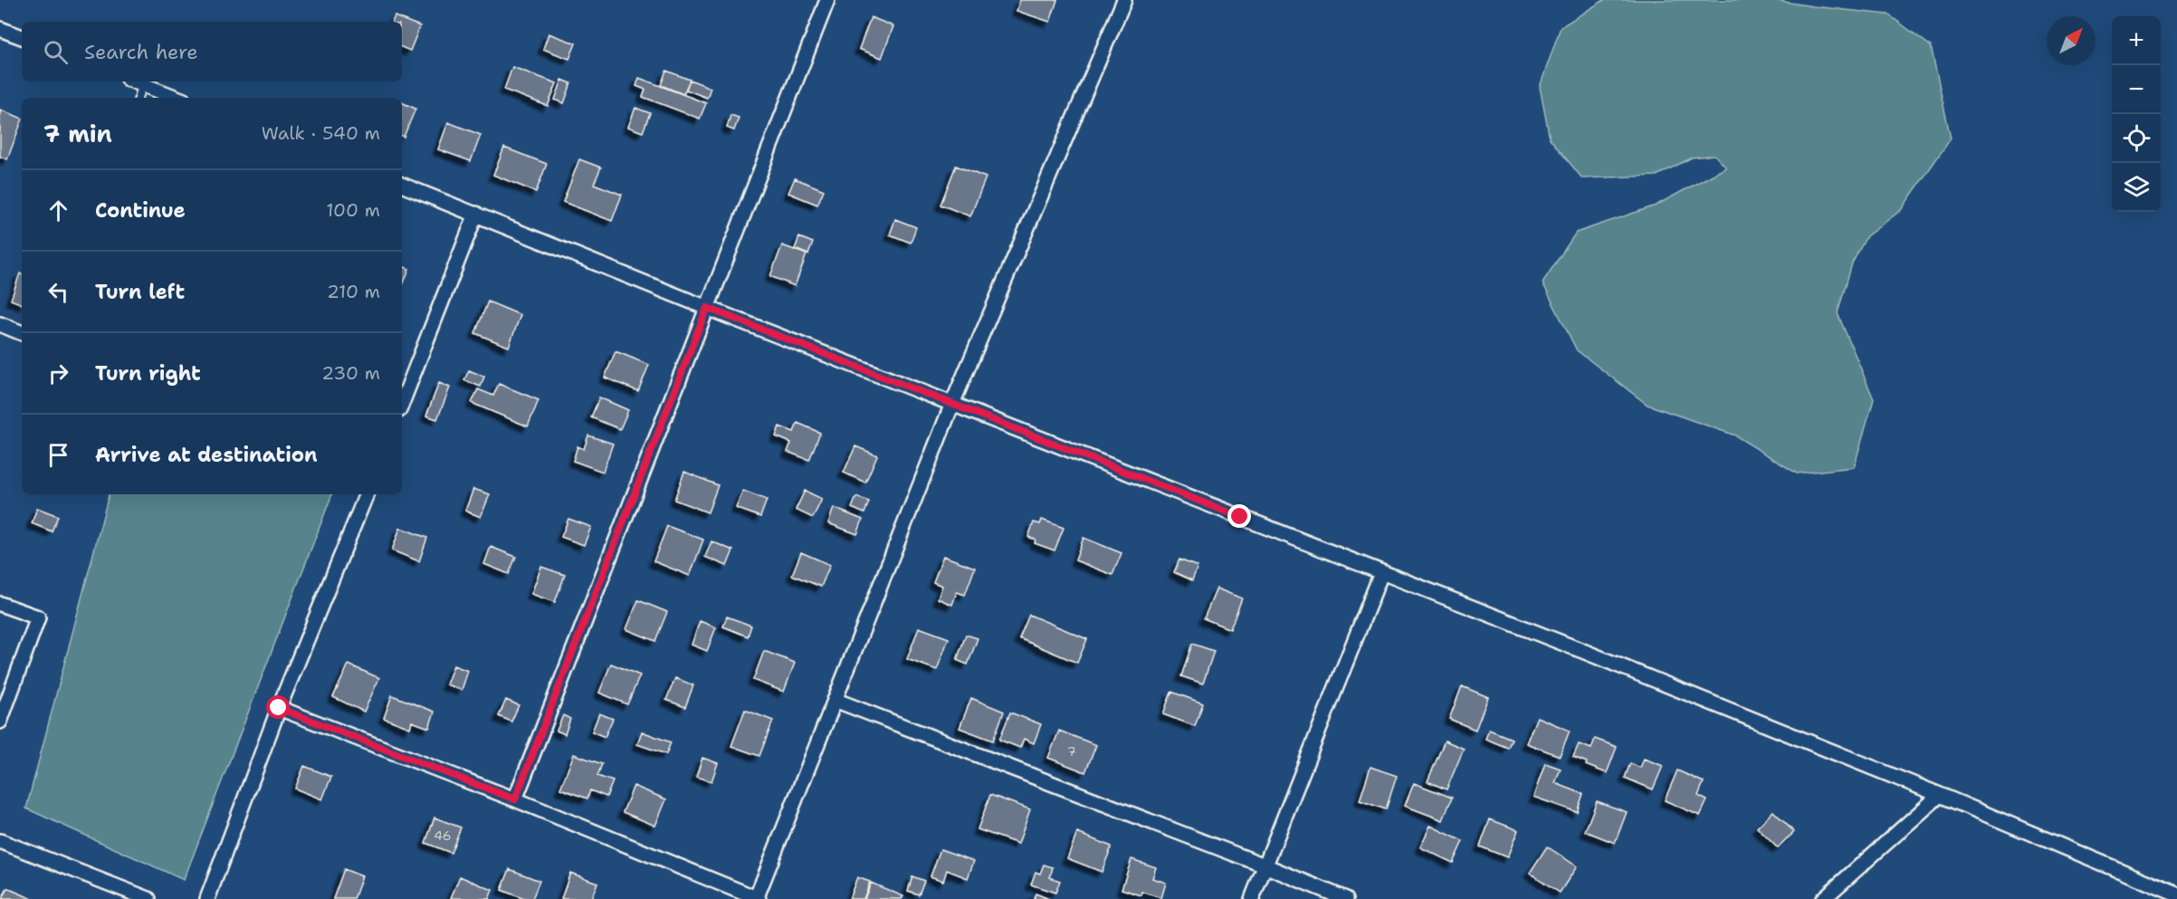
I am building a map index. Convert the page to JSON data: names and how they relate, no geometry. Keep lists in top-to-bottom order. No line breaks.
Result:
{"house_numbers":["7","46"],"north":"top right","page":{"map_buttons":["+","−"],"search":"Search here","heading":["7 min","Walk · 540 m"],"list":[["Continue","100 m"],["Turn left","210 m"],["Turn right","230 m"],"Arrive at destination"]}}
